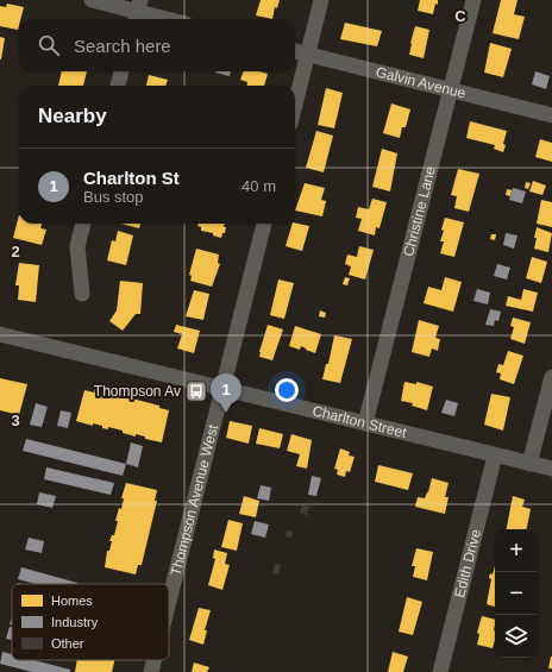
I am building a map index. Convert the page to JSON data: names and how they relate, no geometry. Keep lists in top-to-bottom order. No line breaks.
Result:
{"streets":{"street":["Galvin Avenue","Christine Lane","Charlton Street","Thompson Avenue West","Edith Drive"]},"crossings":[["Galvin Avenue","Christine Lane"],["Christine Lane","Charlton Street"],["Charlton Street","Thompson Avenue West"],["Charlton Street","Edith Drive"]],"places":{"bus stop":["Thompson Av"]},"legend":["Homes","Industry","Other"],"page":{"search":"Search here","heading":"Nearby","list":[{"mark":"1","name":"Charlton St","note":"Bus stop","value":"40 m"}],"pins":"1","map_buttons":["+","−"]},"grid":{"columns":["C"],"rows":["2","3"]}}
